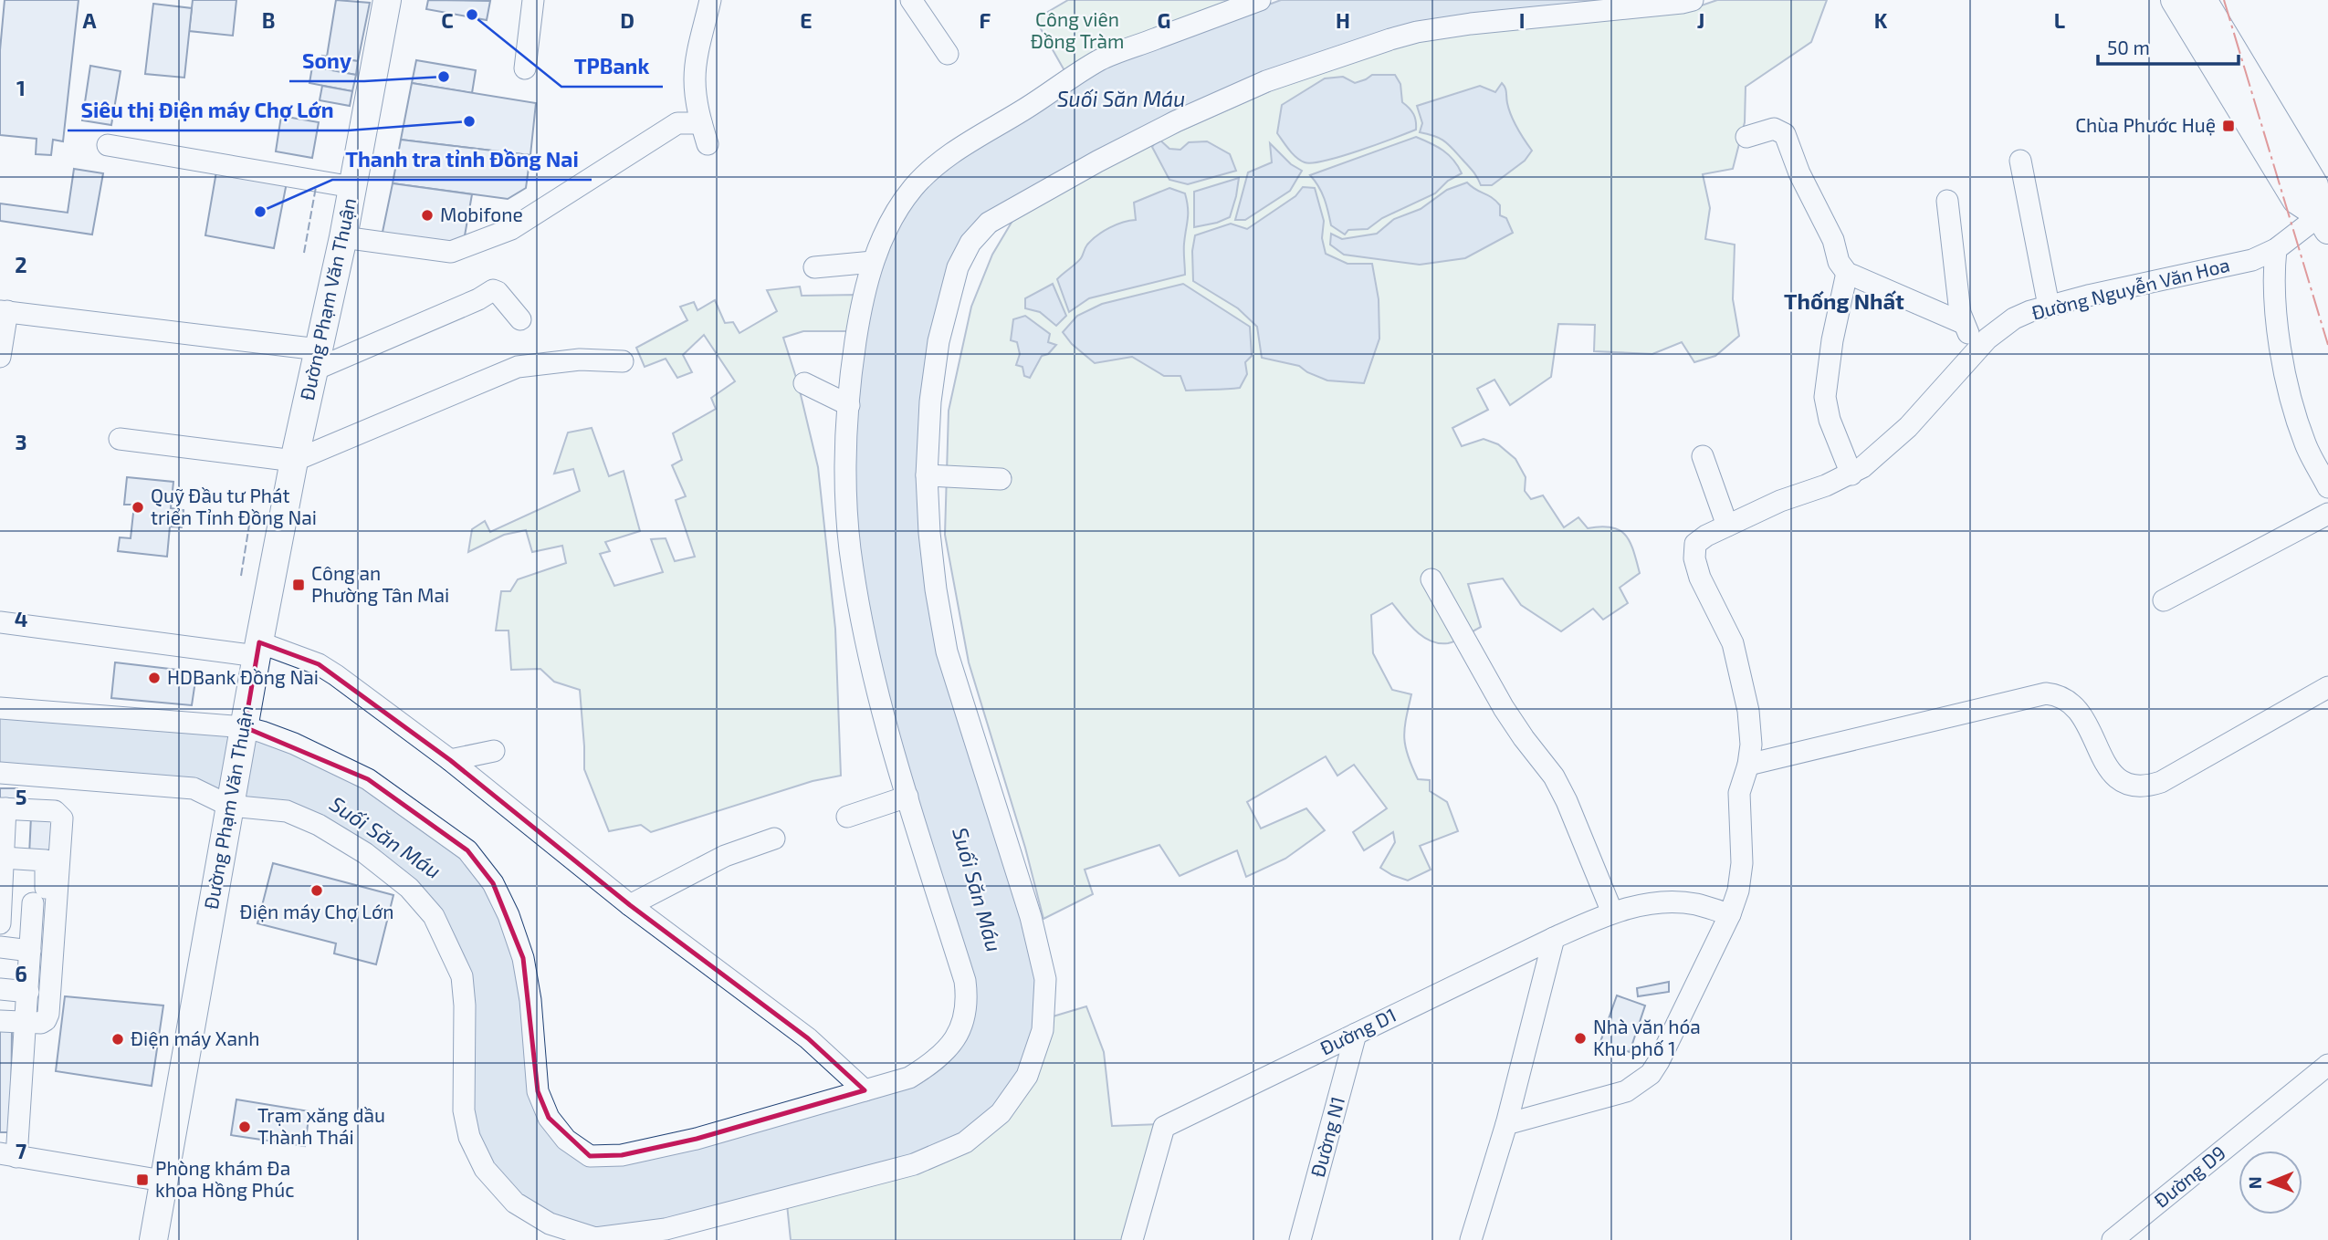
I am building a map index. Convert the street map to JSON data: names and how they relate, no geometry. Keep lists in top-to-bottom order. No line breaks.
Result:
{"streets":{"main road":["Đường Phạm Văn Thuận"],"street":["Đường Nguyễn Văn Hoa","Đường D1","Đường N1","Đường D9"]},"crossings":[["Đường Nguyễn Văn Hoa","Đường D1"],["Đường D1","Đường N1"]],"districts":["Thống Nhất"],"water":["Suối Săn Máu"],"parks":["Công viên Đồng Tràm"],"places":{"other":["TPBank","Sony","Siêu thị Điện máy Chợ Lớn","Thanh tra tỉnh Đồng Nai","Mobifone","Quỹ Đầu tư Phát triển Tỉnh Đồng Nai","HDBank Đồng Nai","Điện máy Chợ Lớn","Nhà văn hóa Khu phố 1","Điện máy Xanh","Trạm xăng dầu Thành Thái"],"transit":["Chùa Phước Huệ","Công an Phường Tân Mai","Phòng khám Đa khoa Hồng Phúc"]},"scale_bar":"50 m","north":"left","grid":{"columns":["A","B","C","D","E","F","G","H","I","J","K","L"],"rows":["1","2","3","4","5","6","7"]}}
